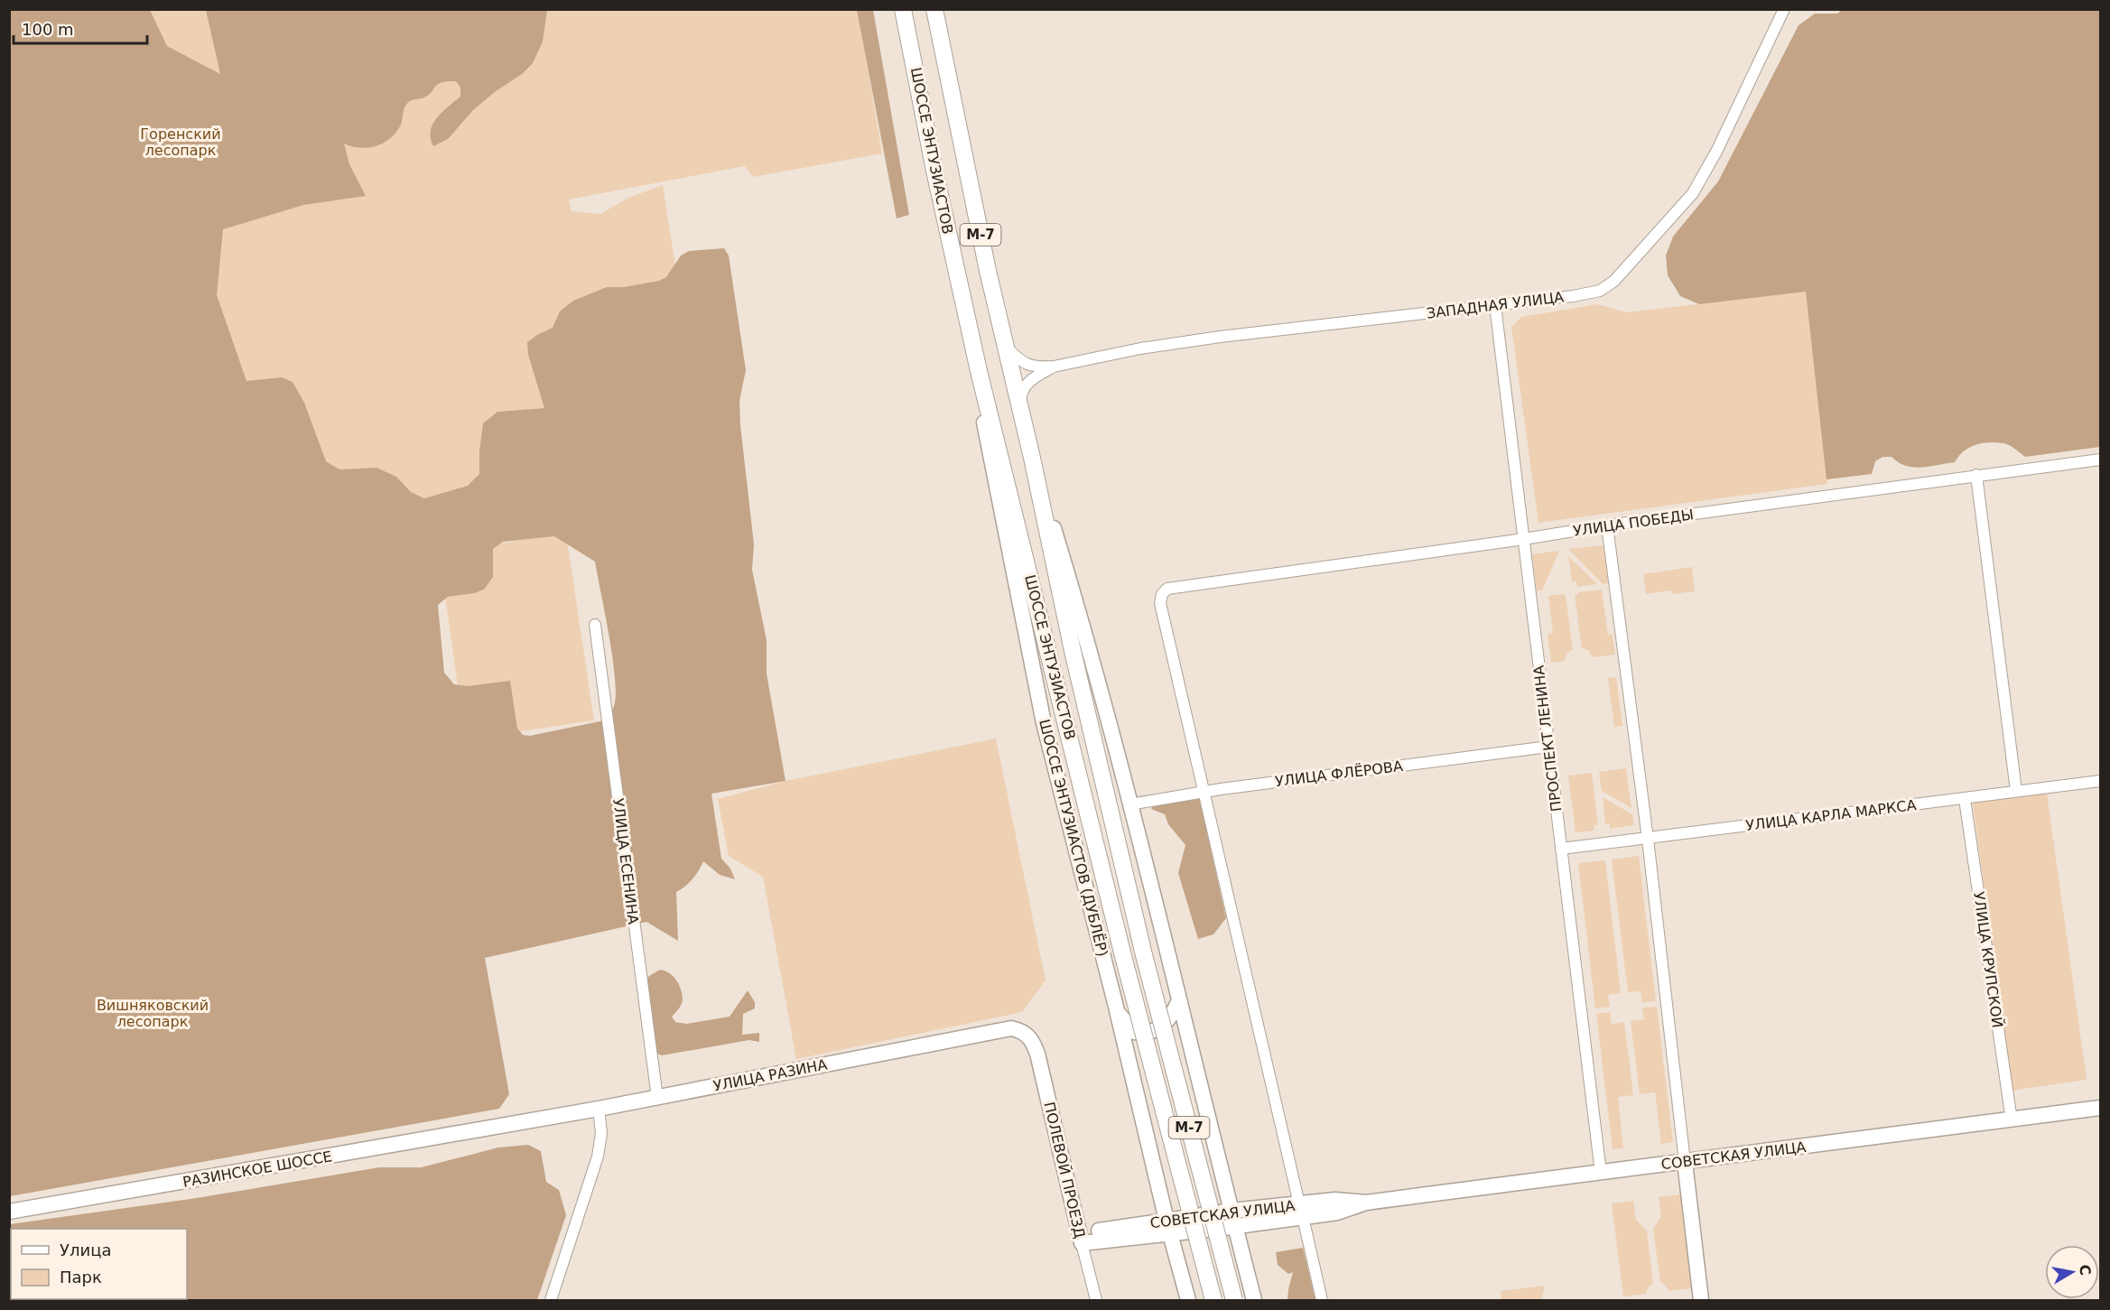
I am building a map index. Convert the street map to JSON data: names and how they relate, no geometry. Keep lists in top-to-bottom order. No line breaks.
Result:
{"streets":{"highway":["ШОССЕ ЭНТУЗИАСТОВ","М-7"],"main road":["ШОССЕ ЭНТУЗИАСТОВ (ДУБЛЁР)","УЛИЦА РАЗИНА","СОВЕТСКАЯ УЛИЦА","РАЗИНСКОЕ ШОССЕ","ПОЛЕВОЙ ПРОЕЗД"],"street":["ЗАПАДНАЯ УЛИЦА","УЛИЦА ПОБЕДЫ","ПРОСПЕКТ ЛЕНИНА","УЛИЦА ФЛЁРОВА","УЛИЦА КАРЛА МАРКСА","УЛИЦА ЕСЕНИНА","УЛИЦА КРУПСКОЙ"]},"crossings":[["ШОССЕ ЭНТУЗИАСТОВ","ЗАПАДНАЯ УЛИЦА"],["ШОССЕ ЭНТУЗИАСТОВ","ШОССЕ ЭНТУЗИАСТОВ (ДУБЛЁР)"],["ЗАПАДНАЯ УЛИЦА","ПРОСПЕКТ ЛЕНИНА"],["УЛИЦА ПОБЕДЫ","ПРОСПЕКТ ЛЕНИНА"],["УЛИЦА ПОБЕДЫ","УЛИЦА ФЛЁРОВА"],["ПРОСПЕКТ ЛЕНИНА","УЛИЦА ФЛЁРОВА"],["ПРОСПЕКТ ЛЕНИНА","УЛИЦА КАРЛА МАРКСА"],["ПРОСПЕКТ ЛЕНИНА","СОВЕТСКАЯ УЛИЦА"],["УЛИЦА КАРЛА МАРКСА","УЛИЦА КРУПСКОЙ"],["ШОССЕ ЭНТУЗИАСТОВ (ДУБЛЁР)","СОВЕТСКАЯ УЛИЦА"],["УЛИЦА ЕСЕНИНА","УЛИЦА РАЗИНА"],["УЛИЦА КРУПСКОЙ","СОВЕТСКАЯ УЛИЦА"],["УЛИЦА РАЗИНА","РАЗИНСКОЕ ШОССЕ"],["УЛИЦА РАЗИНА","ПОЛЕВОЙ ПРОЕЗД"],["СОВЕТСКАЯ УЛИЦА","ПОЛЕВОЙ ПРОЕЗД"]],"parks":["Горенский лесопарк","Вишняковский лесопарк"],"legend":["Улица","Парк"],"scale_bar":"100 m","north":"right"}
